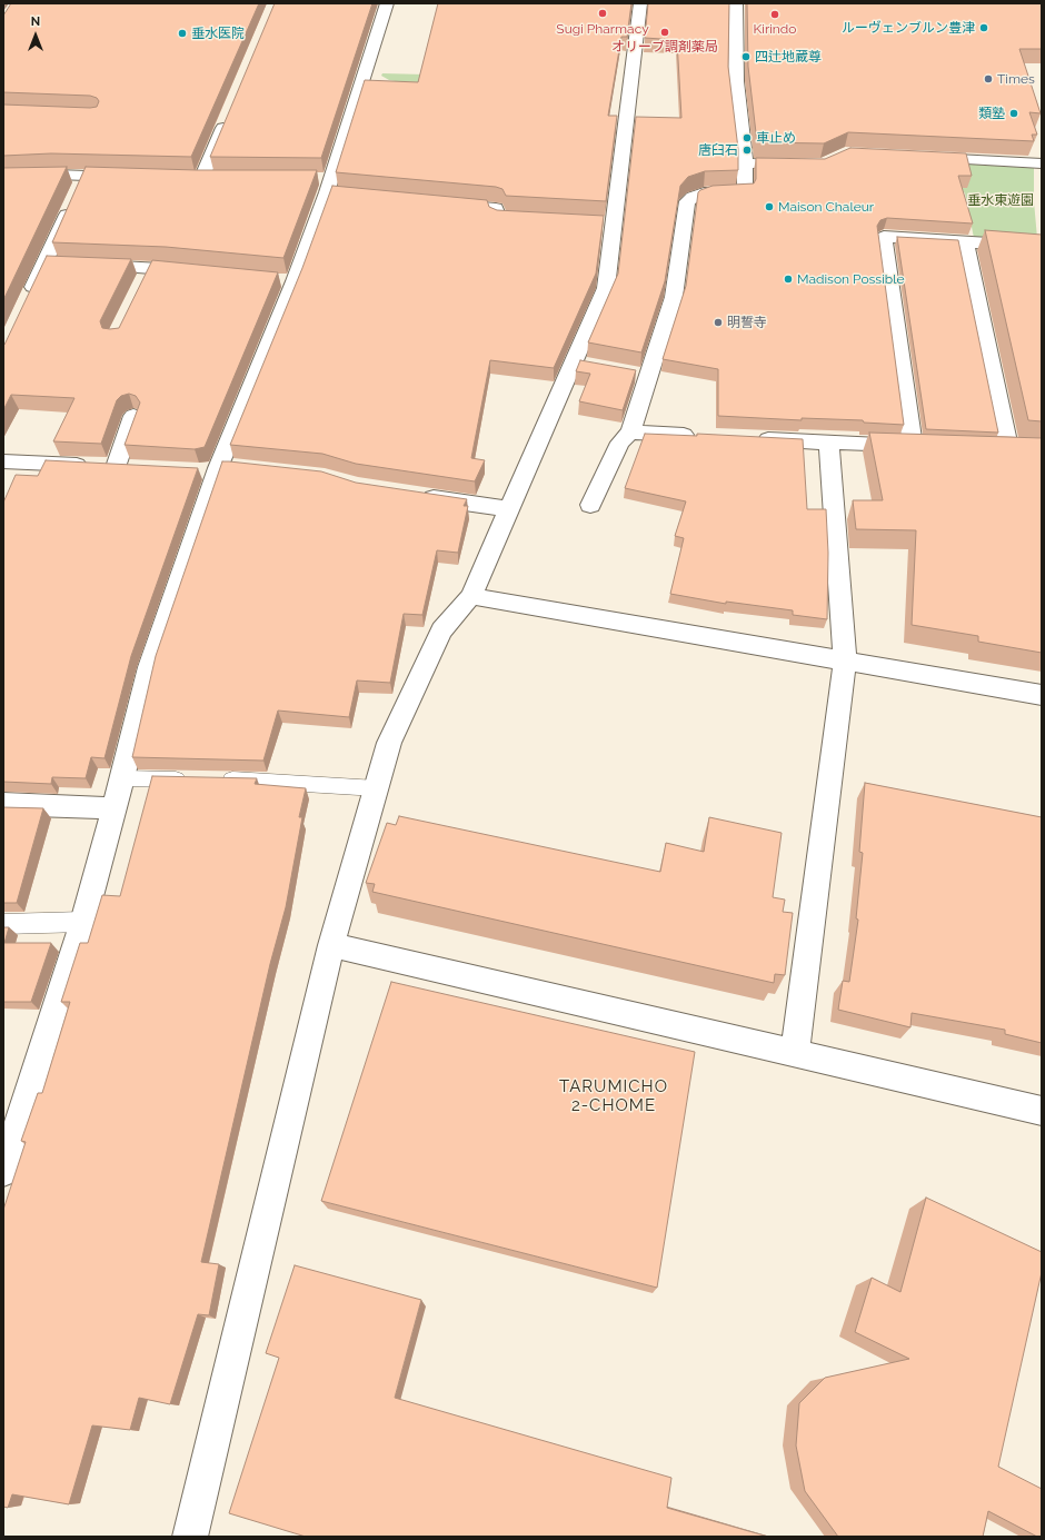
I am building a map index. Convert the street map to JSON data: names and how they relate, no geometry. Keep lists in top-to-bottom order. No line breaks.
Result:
{"districts":["TARUMICHO 2-CHOME"],"parks":["垂水東遊園"],"places":["Sugi Pharmacy","Kirindo","ルーヴェンブルン豊津","オリーブ調剤薬局","垂水医院","四辻地蔵尊","Times","類塾","車止め","唐臼石","Maison Chaleur","Madison Possible","明誓寺"],"north":"top"}
